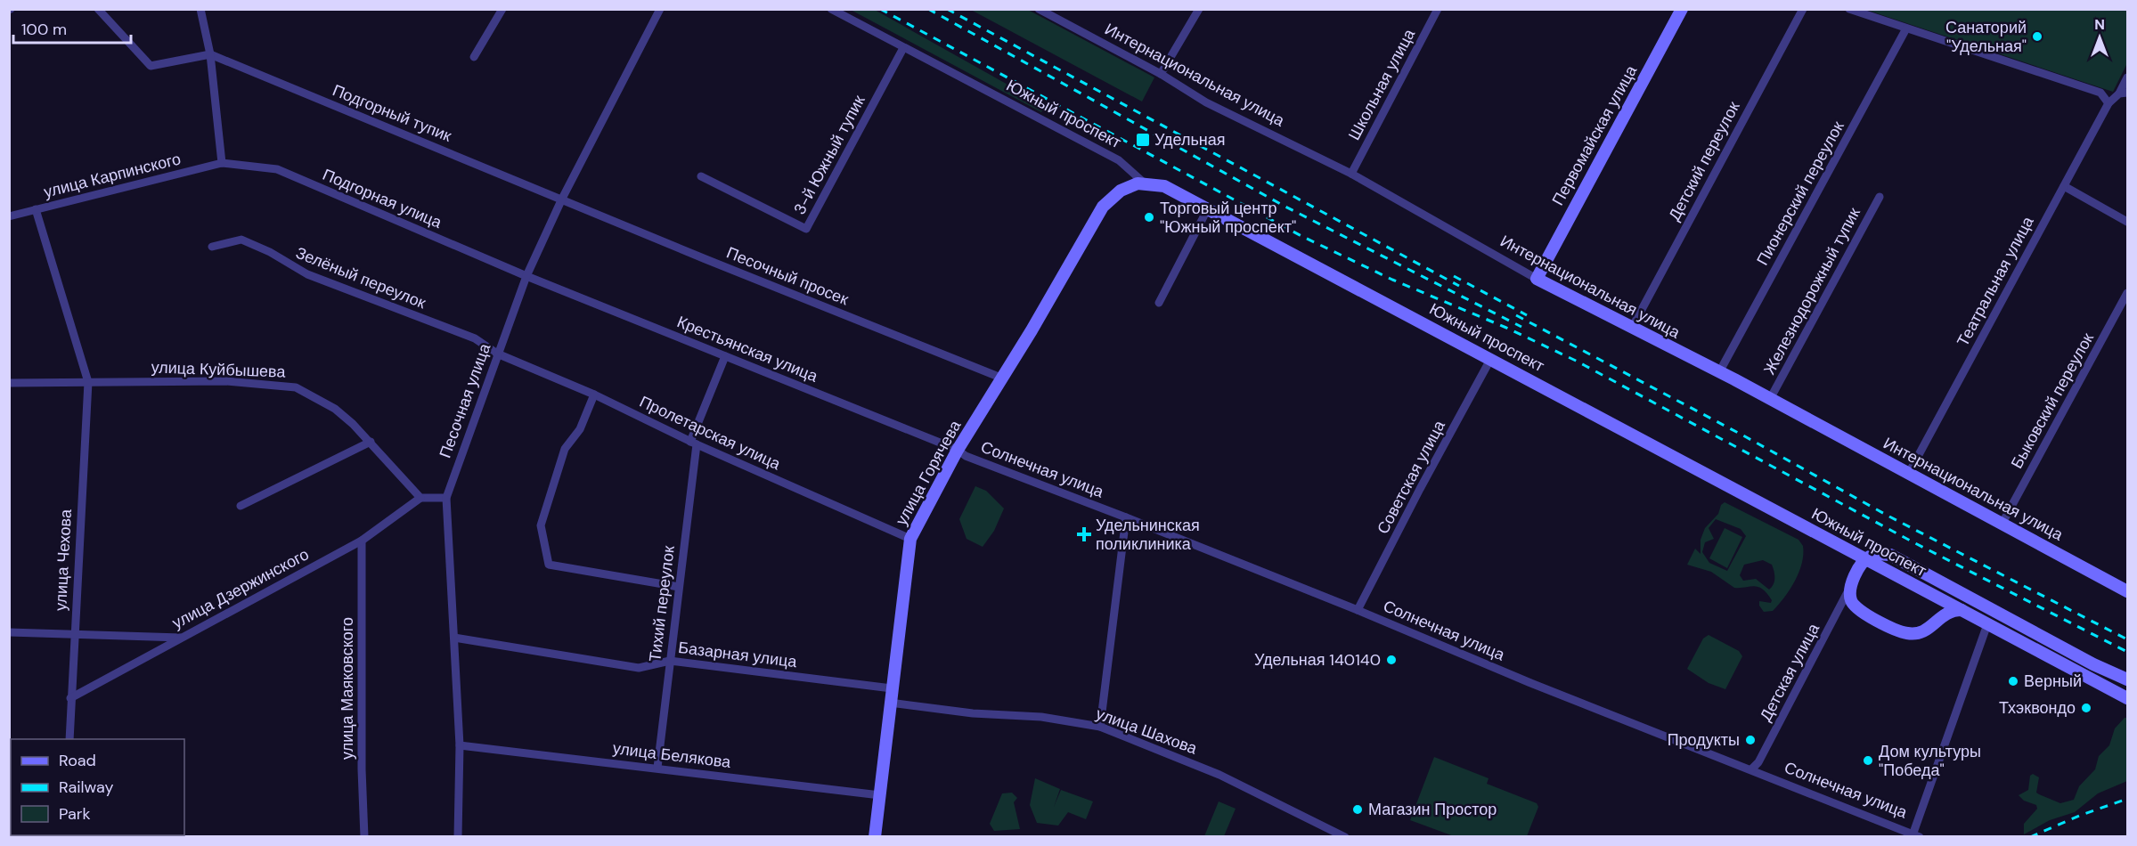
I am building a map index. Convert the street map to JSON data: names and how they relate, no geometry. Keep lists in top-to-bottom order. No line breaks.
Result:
{"streets":{"main road":["Интернациональная улица","Южный проспект","Первомайская улица","улица Горячева"],"street":["Школьная улица","Подгорный тупик","3-й Южный тупик","Детский переулок","улица Карпинского","Пионерский переулок","Подгорная улица","Песочный просек","Зелёный переулок","Театральная улица","Железнодорожный тупик","Крестьянская улица","улица Куйбышева","Песочная улица","Быковский переулок","Пролетарская улица","Солнечная улица","Советская улица","улица Чехова","улица Дзержинского","Тихий переулок","Базарная улица","Детская улица","улица Маяковского","улица Шахова","улица Белякова"]},"crossings":[["Интернациональная улица","Школьная улица"],["Интернациональная улица","Первомайская улица"],["Интернациональная улица","Детский переулок"],["Интернациональная улица","Пионерский переулок"],["Интернациональная улица","Театральная улица"],["Интернациональная улица","Железнодорожный тупик"],["Интернациональная улица","Быковский переулок"],["Подгорный тупик","Песочный просек"],["Подгорный тупик","Песочная улица"],["Южный проспект","3-й Южный тупик"],["Южный проспект","улица Горячева"],["Южный проспект","Советская улица"],["улица Карпинского","Подгорная улица"],["Подгорная улица","Крестьянская улица"],["Подгорная улица","Песочная улица"],["Песочный просек","Песочная улица"],["Песочный просек","улица Горячева"],["Зелёный переулок","Песочная улица"],["Зелёный переулок","Пролетарская улица"],["Крестьянская улица","Песочная улица"],["Крестьянская улица","Солнечная улица"],["Крестьянская улица","улица Горячева"],["Крестьянская улица","Тихий переулок"],["улица Куйбышева","улица Чехова"],["улица Куйбышева","улица Дзержинского"],["Песочная улица","Пролетарская улица"],["Песочная улица","Базарная улица"],["Песочная улица","улица Белякова"],["Пролетарская улица","улица Горячева"],["Пролетарская улица","Тихий переулок"],["Солнечная улица","улица Горячева"],["Солнечная улица","Советская улица"],["Солнечная улица","Детская улица"],["улица Горячева","Базарная улица"],["улица Горячева","улица Шахова"],["улица Горячева","улица Белякова"],["улица Чехова","улица Дзержинского"],["улица Дзержинского","улица Маяковского"],["Тихий переулок","Базарная улица"],["Тихий переулок","улица Белякова"]],"places":{"other":["Санаторий \"Удельная\"","Торговый центр \"Южный проспект\"","Удельная 140140","Верный","Тхэквондо","Продукты","Дом культуры \"Победа\"","Магазин Простор"],"transit":["Удельная"],"health":["Удельнинская поликлиника"]},"legend":["Road","Railway","Park"],"scale_bar":"100 m","north":"top"}
